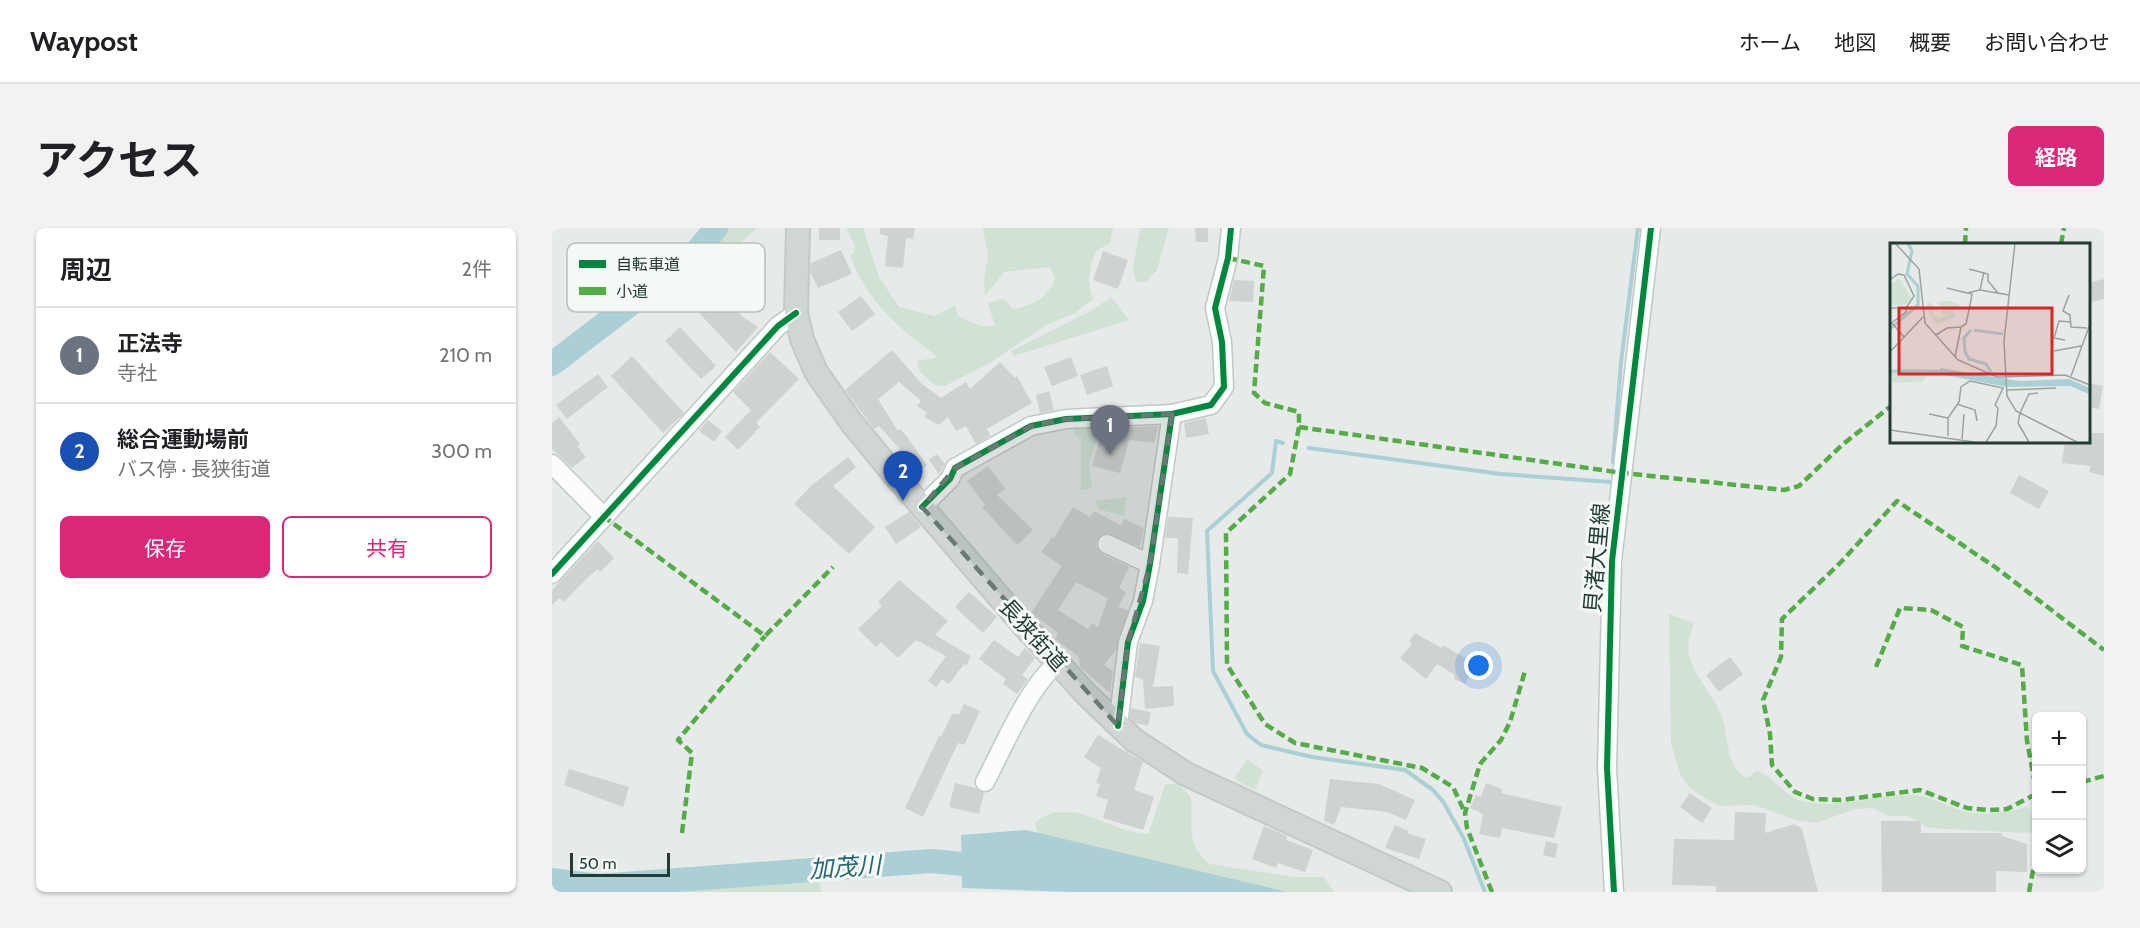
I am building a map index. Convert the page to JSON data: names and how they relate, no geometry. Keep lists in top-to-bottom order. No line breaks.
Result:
{"streets":{"main road":["長狭街道"],"street":["貝渚大里線"]},"water":["加茂川"],"legend":["自転車道","小道"],"scale_bar":"50 m","page":{"header":"Waypost","nav":["ホーム","地図","概要","お問い合わせ"],"title":"アクセス","buttons":["経路",["保存","共有"]],"heading":["周辺","2件"],"list":[{"mark":"1","name":"正法寺","note":"寺社","value":"210 m"},{"mark":"2","name":"総合運動場前","note":"バス停 · 長狭街道","value":"300 m"}],"pins":["1","2"],"map_buttons":["+","−"],"scale":"50 m"}}
